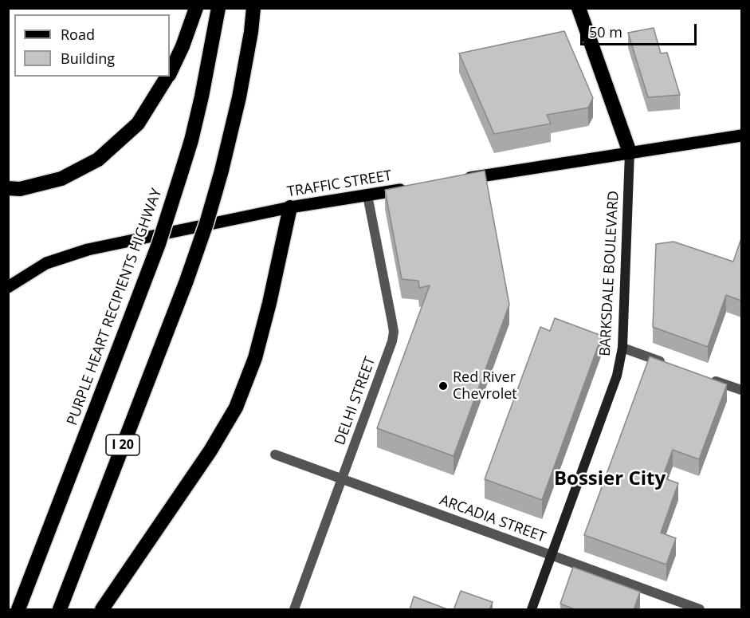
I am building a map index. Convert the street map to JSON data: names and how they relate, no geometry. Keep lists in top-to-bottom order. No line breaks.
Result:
{"streets":{"highway":["PURPLE HEART RECIPIENTS HIGHWAY","I 20"],"main road":["TRAFFIC STREET","BARKSDALE BOULEVARD"],"street":["DELHI STREET","ARCADIA STREET"]},"crossings":[["TRAFFIC STREET","DELHI STREET"],["BARKSDALE BOULEVARD","ARCADIA STREET"],["DELHI STREET","ARCADIA STREET"]],"districts":["Bossier City"],"places":["Red River Chevrolet"],"legend":["Road","Building"],"scale_bar":"50 m"}
